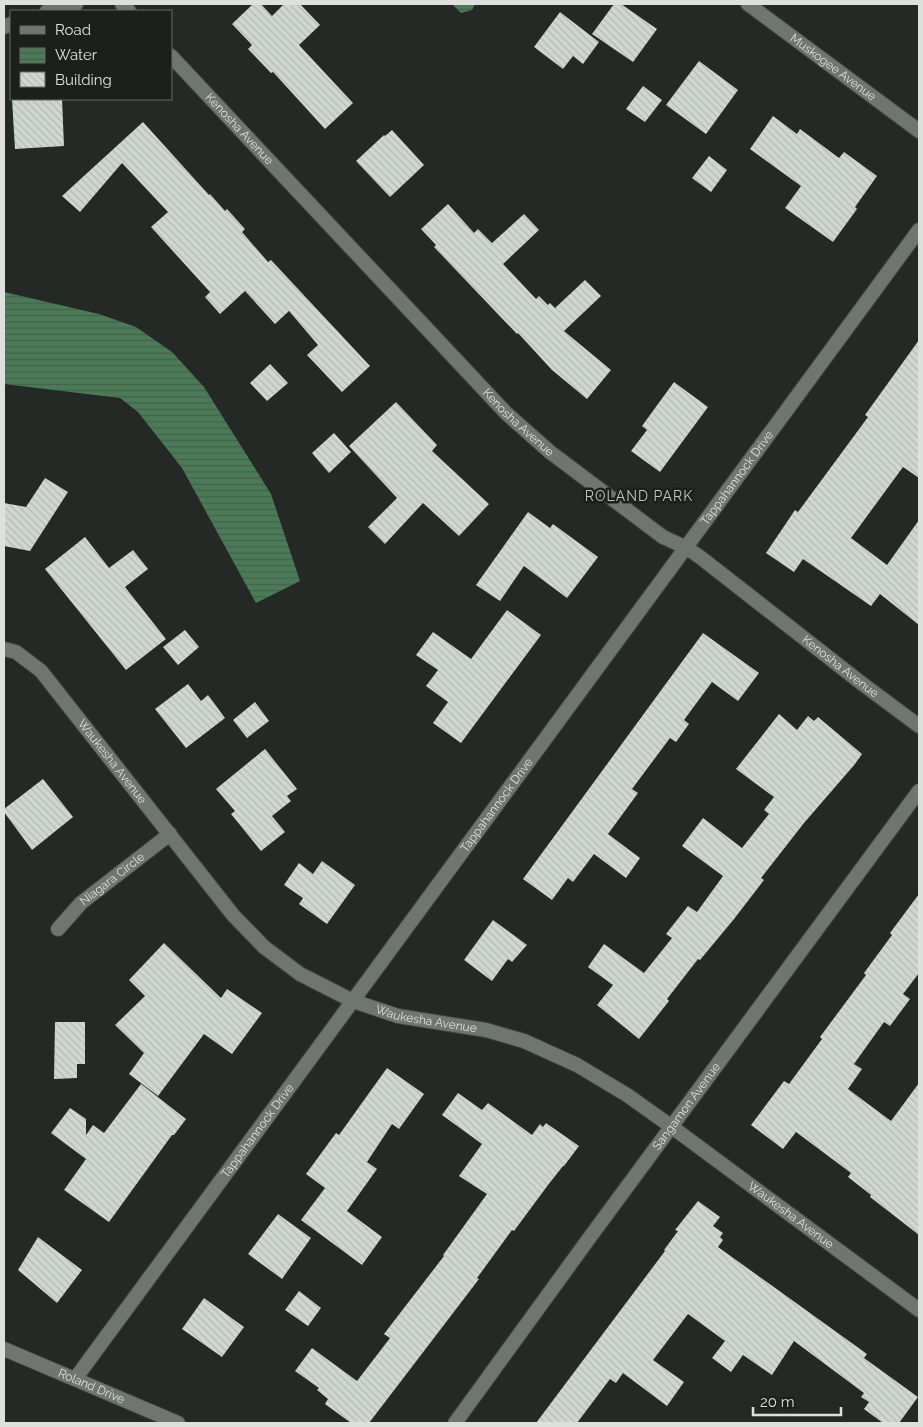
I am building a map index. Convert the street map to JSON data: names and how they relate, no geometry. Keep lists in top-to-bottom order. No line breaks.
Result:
{"streets":{"street":["Muskogee Avenue","Kenosha Avenue","Tappahannock Drive","Waukesha Avenue","Niagara Circle","Sangamon Avenue","Roland Drive"]},"crossings":[["Kenosha Avenue","Tappahannock Drive"],["Tappahannock Drive","Waukesha Avenue"],["Tappahannock Drive","Roland Drive"],["Waukesha Avenue","Niagara Circle"],["Waukesha Avenue","Sangamon Avenue"]],"districts":["ROLAND PARK"],"legend":["Road","Water","Building"],"scale_bar":"20 m"}
